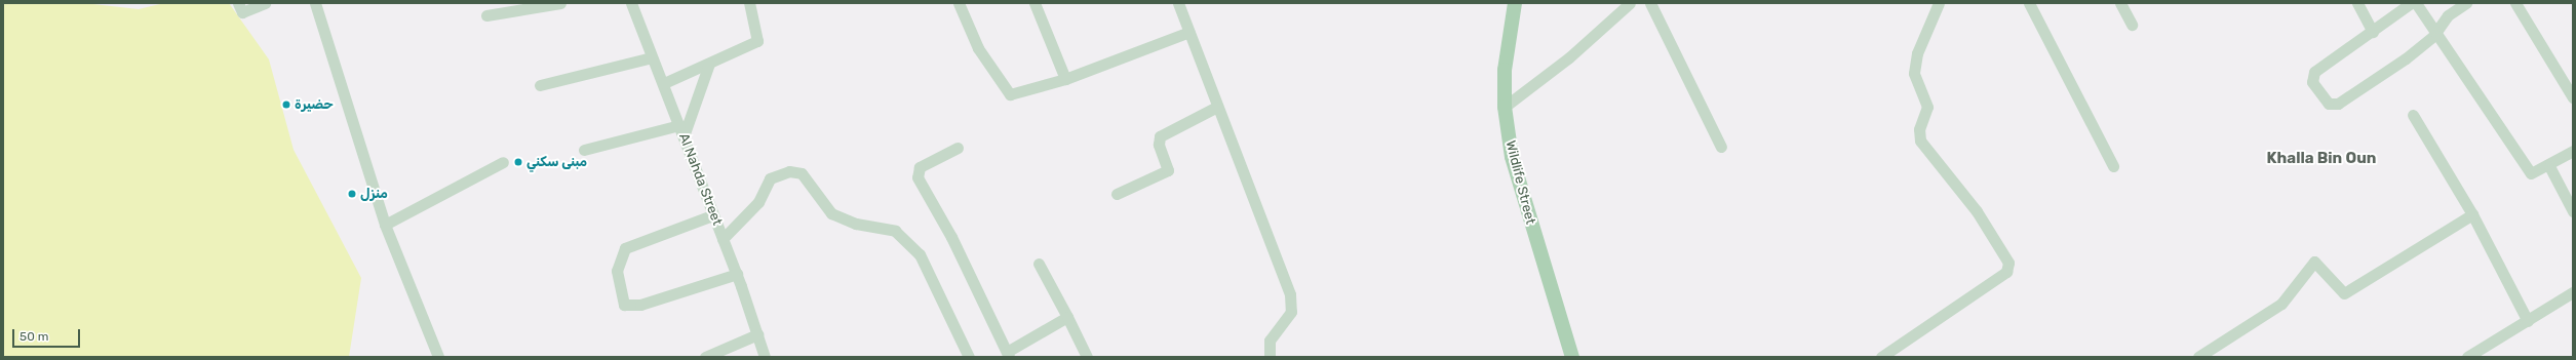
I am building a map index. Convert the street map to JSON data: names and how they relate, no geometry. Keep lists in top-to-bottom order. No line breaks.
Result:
{"streets":{"main road":["Wildlife Street"],"street":["Al Nahda Street"]},"districts":["Khalla Bin Oun"],"places":["حضيرة","مبنى سكني","منزل"],"scale_bar":"50 m"}
